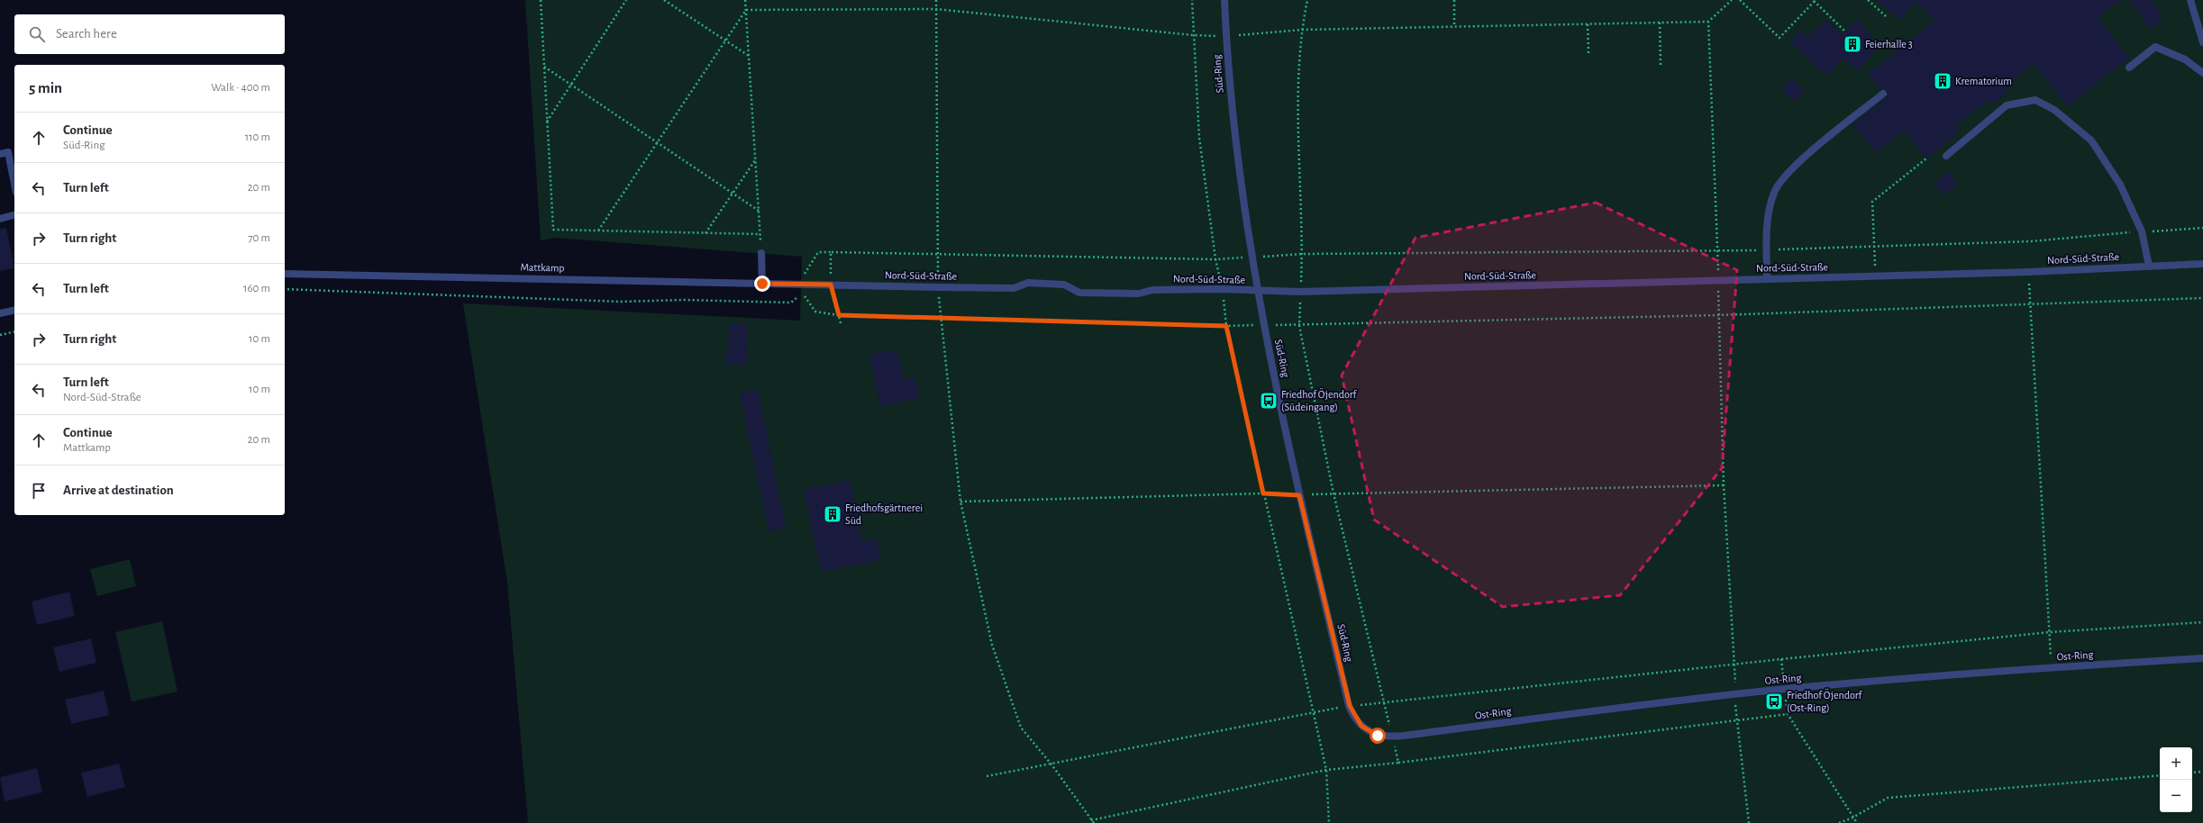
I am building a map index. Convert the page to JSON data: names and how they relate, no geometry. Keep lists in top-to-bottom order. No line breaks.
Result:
{"streets":{"street":["Süd-Ring","Nord-Süd-Straße","Mattkamp","Ost-Ring"]},"crossings":[["Süd-Ring","Nord-Süd-Straße"],["Süd-Ring","Ost-Ring"],["Nord-Süd-Straße","Mattkamp"]],"places":{"building":["Feierhalle 3","Krematorium","Friedhofsgärtnerei Süd"],"bus stop":["Friedhof Öjendorf (Südeingang)","Friedhof Öjendorf (Ost-Ring)"]},"page":{"search":"Search here","heading":["5 min","Walk · 400 m"],"list":[["Continue","Süd-Ring","110 m"],["Turn left","20 m"],["Turn right","70 m"],["Turn left","160 m"],["Turn right","10 m"],["Turn left","Nord-Süd-Straße","10 m"],["Continue","Mattkamp","20 m"],"Arrive at destination"],"map_buttons":["+","−"]}}
